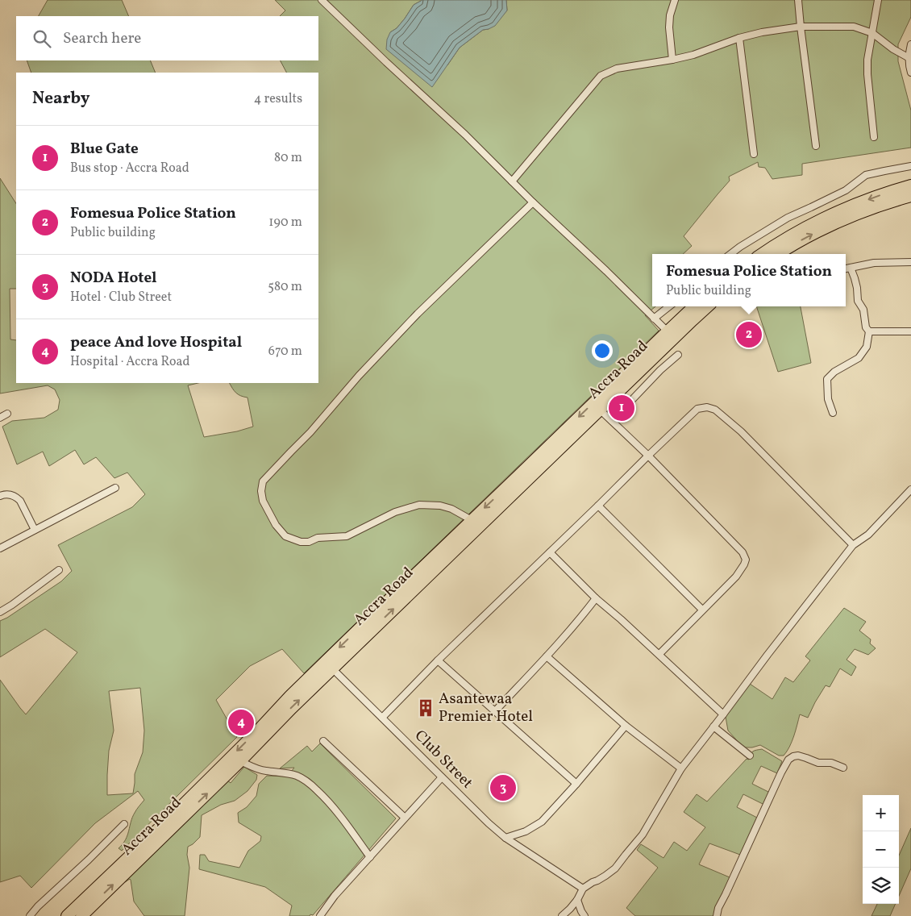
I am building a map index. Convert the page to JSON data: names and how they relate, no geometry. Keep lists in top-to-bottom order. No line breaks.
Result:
{"streets":{"highway":["Accra Road"],"street":["Club Street"]},"crossings":[["Accra Road","Club Street"]],"places":{"building":["Asantewaa Premier Hotel"]},"page":{"search":"Search here","heading":["Nearby","4 results"],"list":[{"mark":"1","name":"Blue Gate","note":"Bus stop · Accra Road","value":"80 m"},{"mark":"2","name":"Fomesua Police Station","note":"Public building","value":"190 m"},{"mark":"3","name":"NODA Hotel","note":"Hotel · Club Street","value":"580 m"},{"mark":"4","name":"peace And love Hospital","note":"Hospital · Accra Road","value":"670 m"}],"popup":["Fomesua Police Station","Public building"],"pins":["2","1","4","3"],"map_buttons":["+","−"]}}
